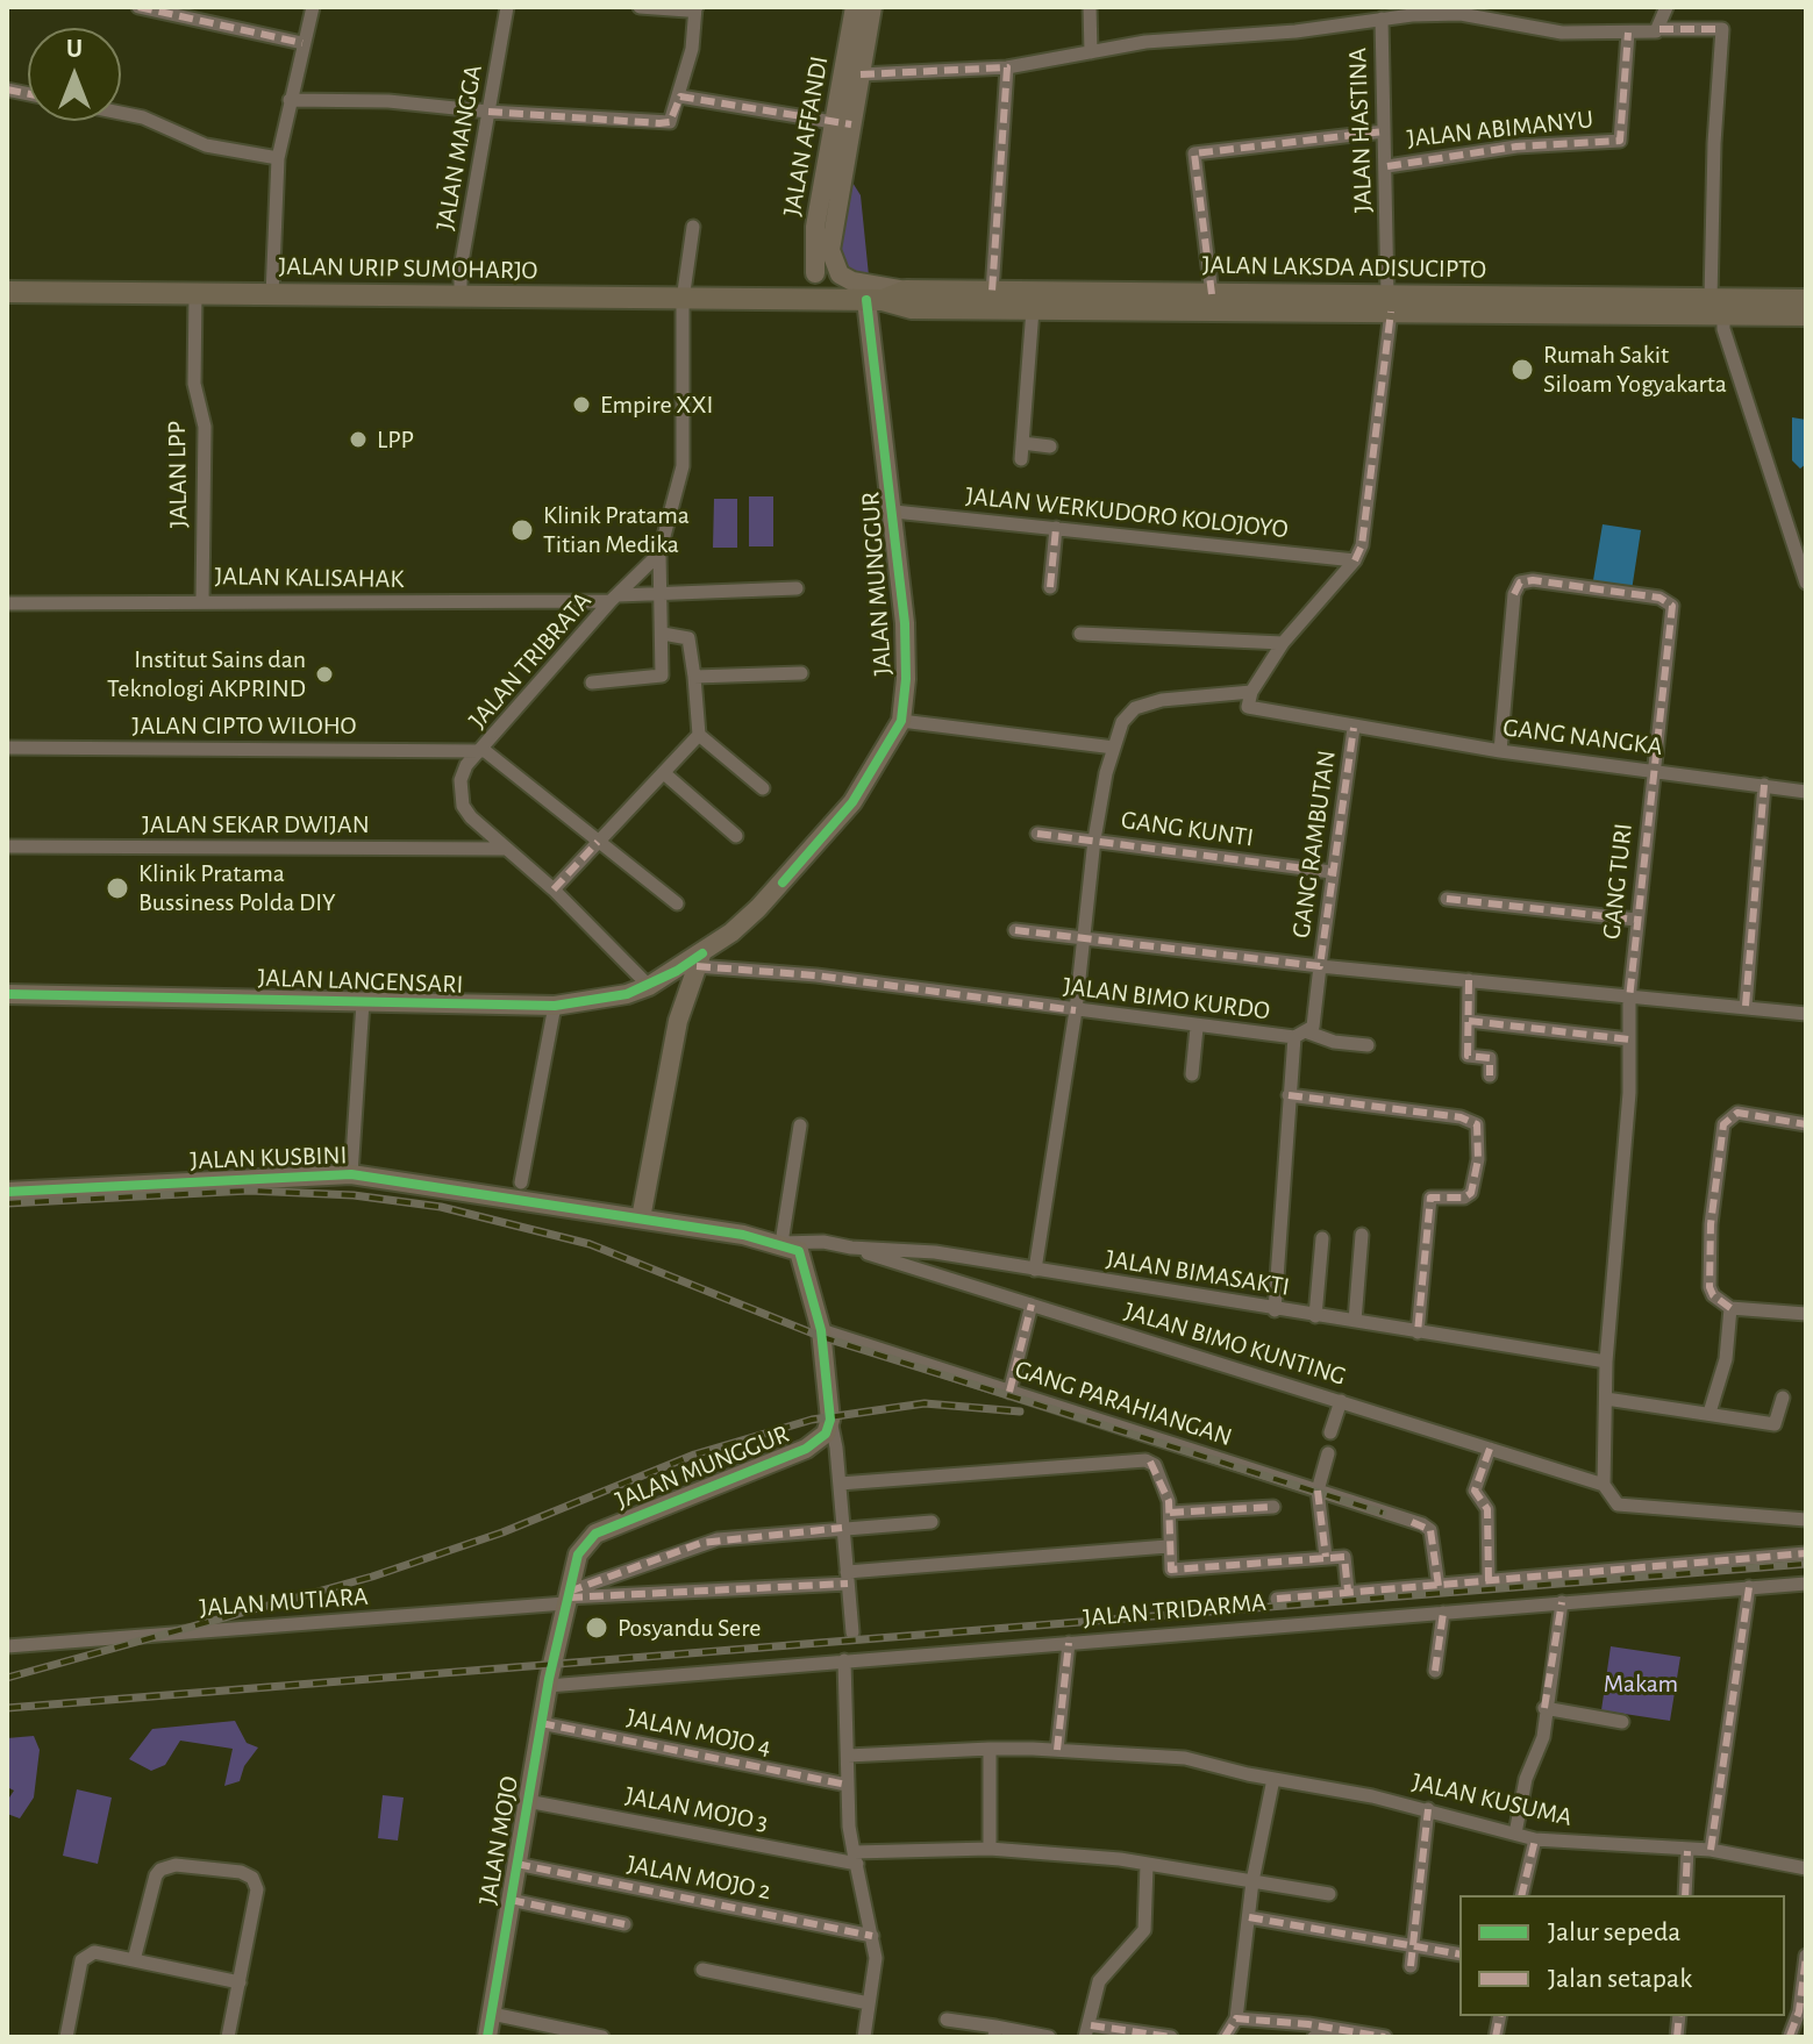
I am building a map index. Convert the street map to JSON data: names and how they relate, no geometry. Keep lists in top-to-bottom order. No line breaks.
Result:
{"streets":{"main road":["JALAN AFFANDI","JALAN LAKSDA ADISUCIPTO","JALAN URIP SUMOHARJO","JALAN MUNGGUR","JALAN LANGENSARI","JALAN KUSBINI","JALAN MOJO"],"street":["JALAN ABIMANYU","JALAN HASTINA","JALAN MANGGA","JALAN LPP","JALAN WERKUDORO KOLOJOYO","JALAN KALISAHAK","JALAN TRIBRATA","JALAN CIPTO WILOHO","GANG NANGKA","JALAN SEKAR DWIJAN","GANG KUNTI","GANG RAMBUTAN","GANG TURI","JALAN BIMO KURDO","JALAN BIMASAKTI","JALAN BIMO KUNTING","GANG PARAHIANGAN","JALAN MUTIARA","JALAN TRIDARMA","JALAN MOJO 4","JALAN KUSUMA","JALAN MOJO 3","JALAN MOJO 2"]},"crossings":[["JALAN ABIMANYU","JALAN HASTINA"],["JALAN HASTINA","JALAN LAKSDA ADISUCIPTO"],["JALAN HASTINA","JALAN WERKUDORO KOLOJOYO"],["JALAN MANGGA","JALAN URIP SUMOHARJO"],["JALAN LAKSDA ADISUCIPTO","JALAN URIP SUMOHARJO"],["JALAN LAKSDA ADISUCIPTO","JALAN MUNGGUR"],["JALAN URIP SUMOHARJO","JALAN LPP"],["JALAN LPP","JALAN KALISAHAK"],["JALAN WERKUDORO KOLOJOYO","JALAN MUNGGUR"],["JALAN KALISAHAK","JALAN TRIBRATA"],["JALAN MUNGGUR","JALAN LANGENSARI"],["JALAN MUNGGUR","JALAN BIMO KURDO"],["JALAN MUNGGUR","JALAN MUTIARA"],["JALAN MUNGGUR","JALAN MOJO"],["JALAN TRIBRATA","JALAN CIPTO WILOHO"],["JALAN TRIBRATA","JALAN SEKAR DWIJAN"],["JALAN TRIBRATA","JALAN LANGENSARI"],["GANG NANGKA","GANG RAMBUTAN"],["GANG NANGKA","GANG TURI"],["GANG KUNTI","GANG RAMBUTAN"],["JALAN LANGENSARI","JALAN BIMO KURDO"],["JALAN BIMASAKTI","JALAN BIMO KUNTING"],["JALAN TRIDARMA","JALAN MOJO"],["JALAN MOJO 4","JALAN MOJO"],["JALAN MOJO 3","JALAN MOJO"],["JALAN MOJO","JALAN MOJO 2"]],"parks":["Makam"],"places":["Rumah Sakit Siloam Yogyakarta","Empire XXI","LPP","Klinik Pratama Titian Medika","Institut Sains dan Teknologi AKPRIND","Klinik Pratama Bussiness Polda DIY","Posyandu Sere"],"legend":["Jalur sepeda","Jalan setapak"],"north":"top"}
